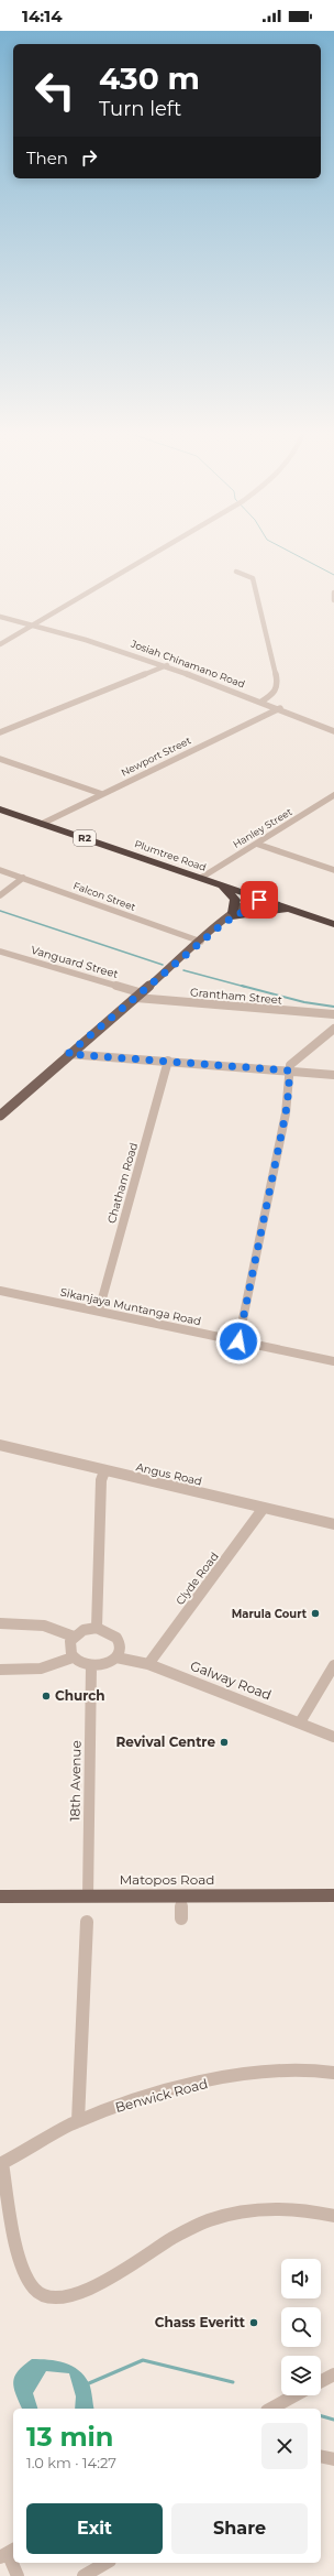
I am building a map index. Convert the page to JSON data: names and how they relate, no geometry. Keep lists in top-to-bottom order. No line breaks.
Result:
{"streets":{"highway":["R2","Plumtree Road"],"main road":["Matopos Road"],"street":["Josiah Chinamano Road","Newport Street","Hanley Street","Falcon Street","Vanguard Street","Grantham Street","Chatham Road","Sikanjaya Muntanga Road","Angus Road","Clyde Road","Galway Road","18th Avenue","Benwick Road"]},"crossings":[["Josiah Chinamano Road","Newport Street"],["Newport Street","Plumtree Road"],["Hanley Street","Plumtree Road"],["Vanguard Street","Grantham Street"],["Chatham Road","Sikanjaya Muntanga Road"],["Angus Road","Clyde Road"],["Clyde Road","Galway Road"],["Galway Road","18th Avenue"],["18th Avenue","Matopos Road"]],"places":["Marula Court","Church","Revival Centre","Chass Everitt"],"page":{"status":"14:14","turn":["430 m","Turn left"],"then":"Then","heading":["13 min","1.0 km · 14:27"],"buttons":["Exit","Share"]}}
